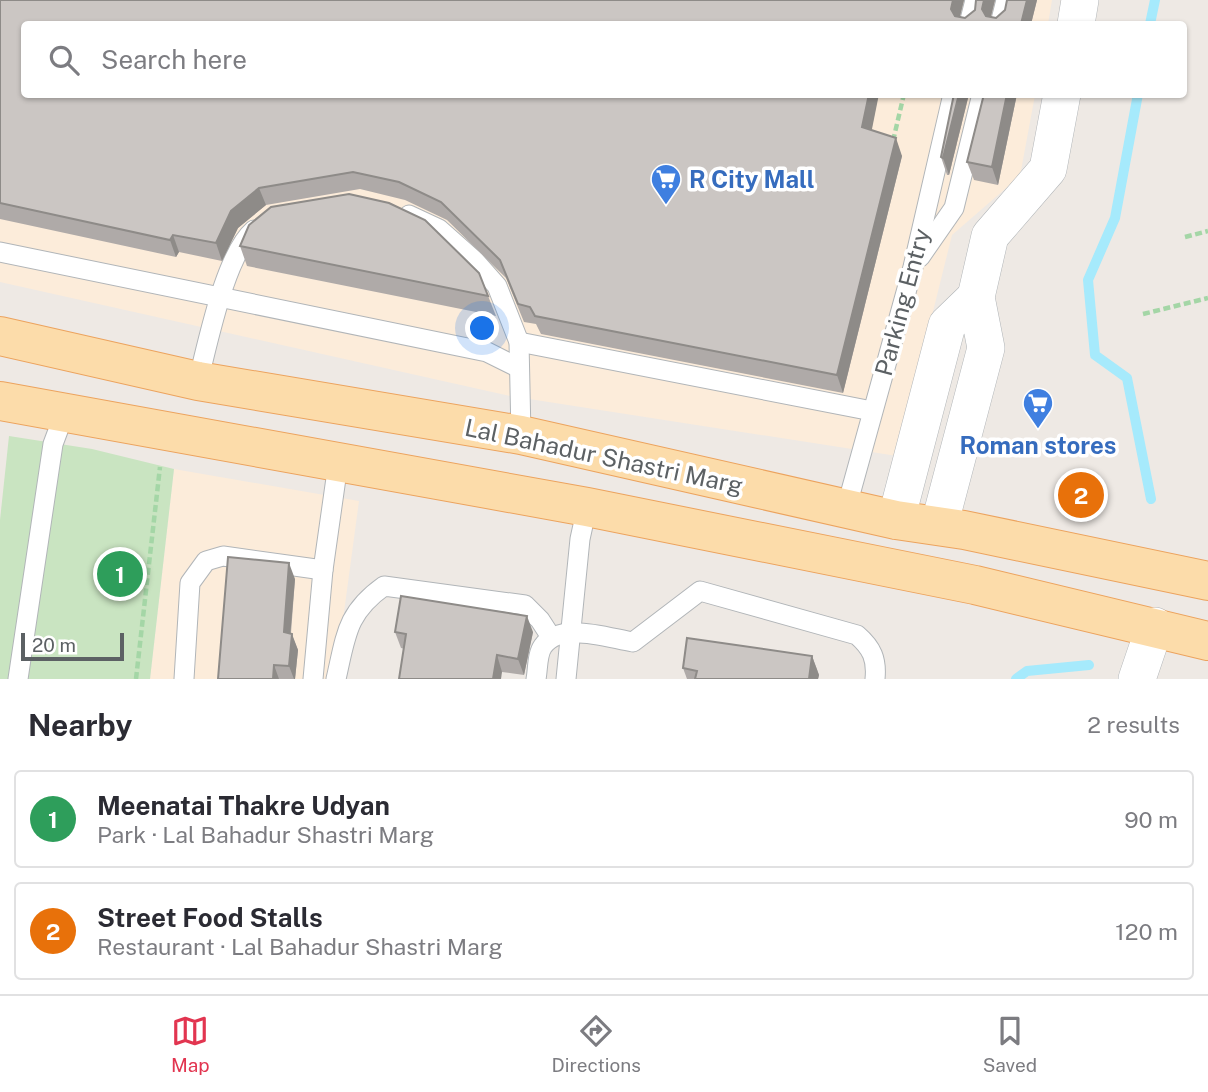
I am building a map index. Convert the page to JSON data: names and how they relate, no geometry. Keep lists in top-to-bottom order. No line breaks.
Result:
{"streets":{"main road":["Lal Bahadur Shastri Marg"],"lane":["Parking Entry"]},"crossings":[["Parking Entry","Lal Bahadur Shastri Marg"]],"places":{"supermarket":["R City Mall","Roman stores"]},"scale_bar":"20 m","page":{"search":"Search here","pins":["2","1"],"scale":"20 m","heading":["Nearby","2 results"],"list":[{"mark":"1","name":"Meenatai Thakre Udyan","note":"Park · Lal Bahadur Shastri Marg","value":"90 m"},{"mark":"2","name":"Street Food Stalls","note":"Restaurant · Lal Bahadur Shastri Marg","value":"120 m"}],"nav":["Map","Directions","Saved"]}}
